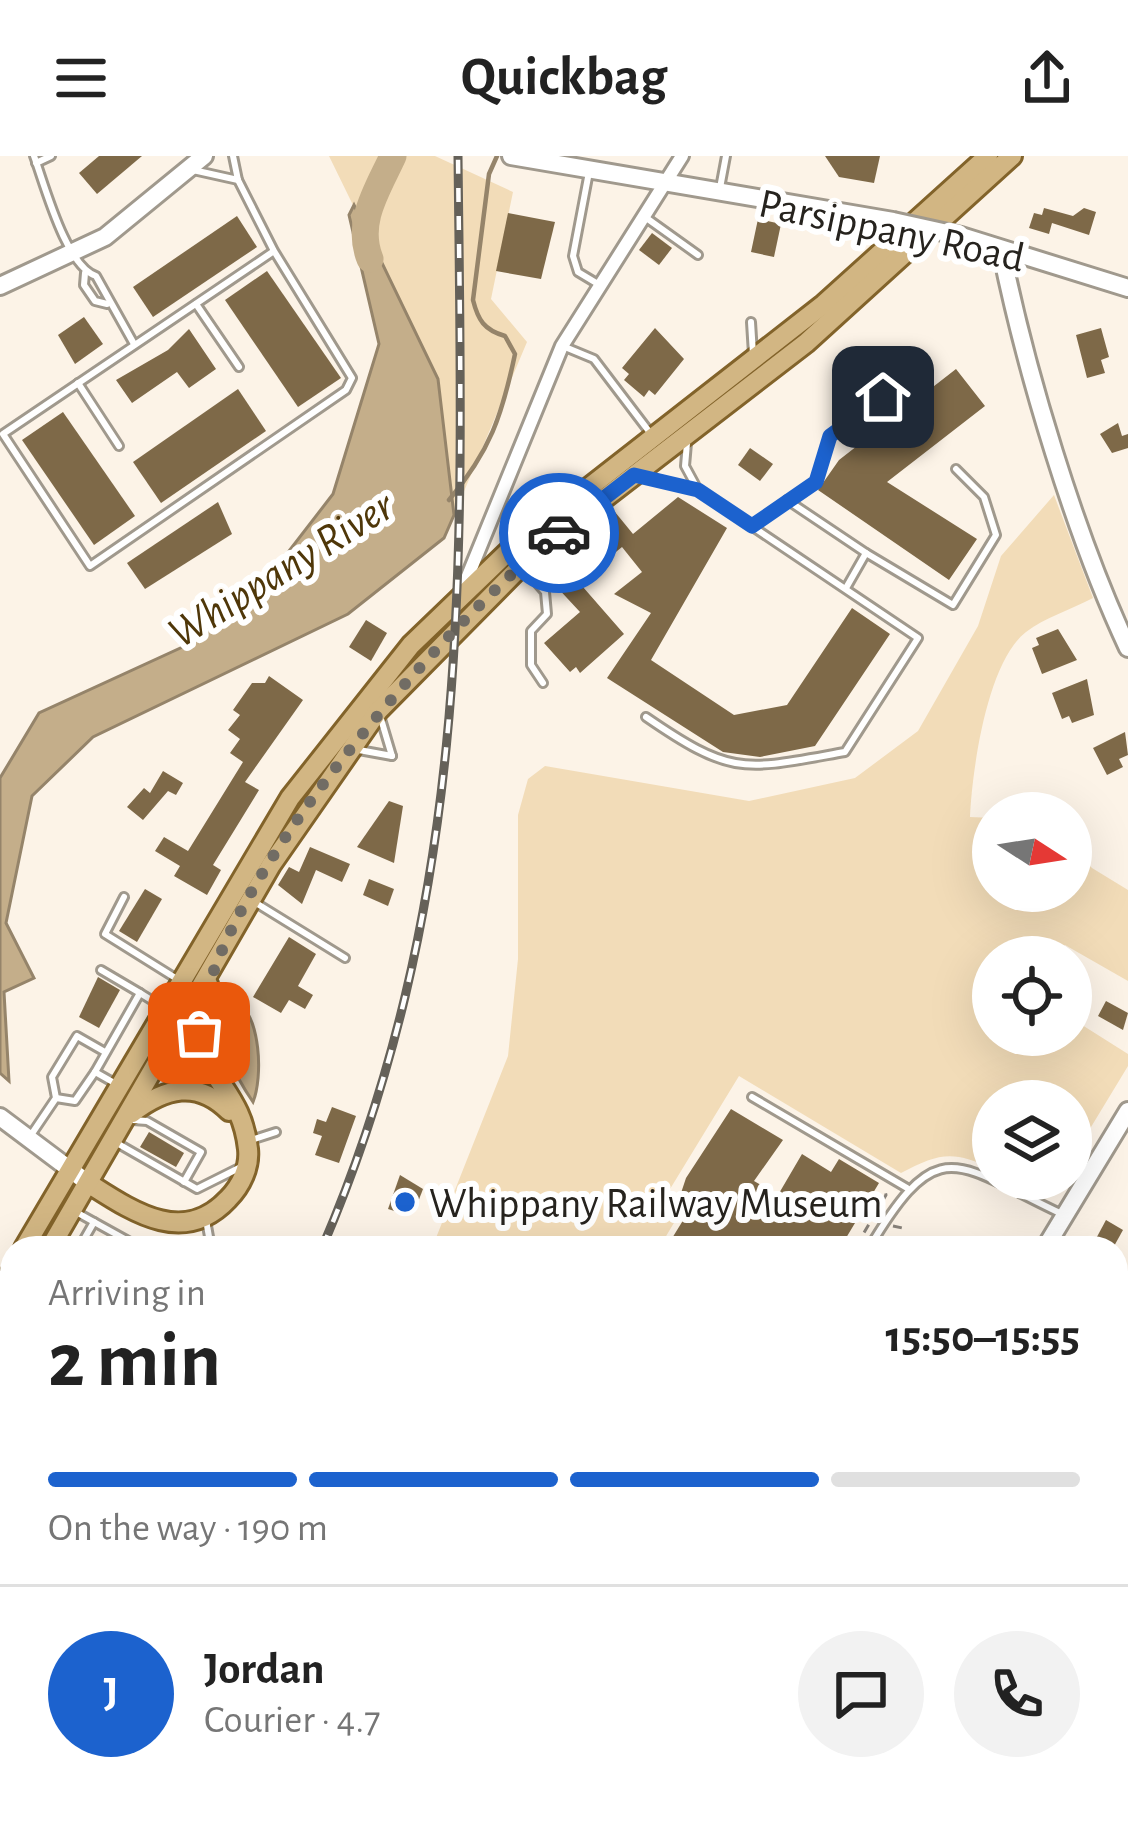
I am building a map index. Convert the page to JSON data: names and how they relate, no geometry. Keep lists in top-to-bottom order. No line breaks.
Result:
{"streets":{"main road":["Parsippany Road"]},"water":["Whippany River"],"places":["Whippany Railway Museum"],"north":"right","page":{"header":"Quickbag","heading":["2 min","Arriving in","15:50–15:55"],"panel":["Jordan","Courier · 4.7"],"bar":"On the way · 190 m","round":"J"}}
